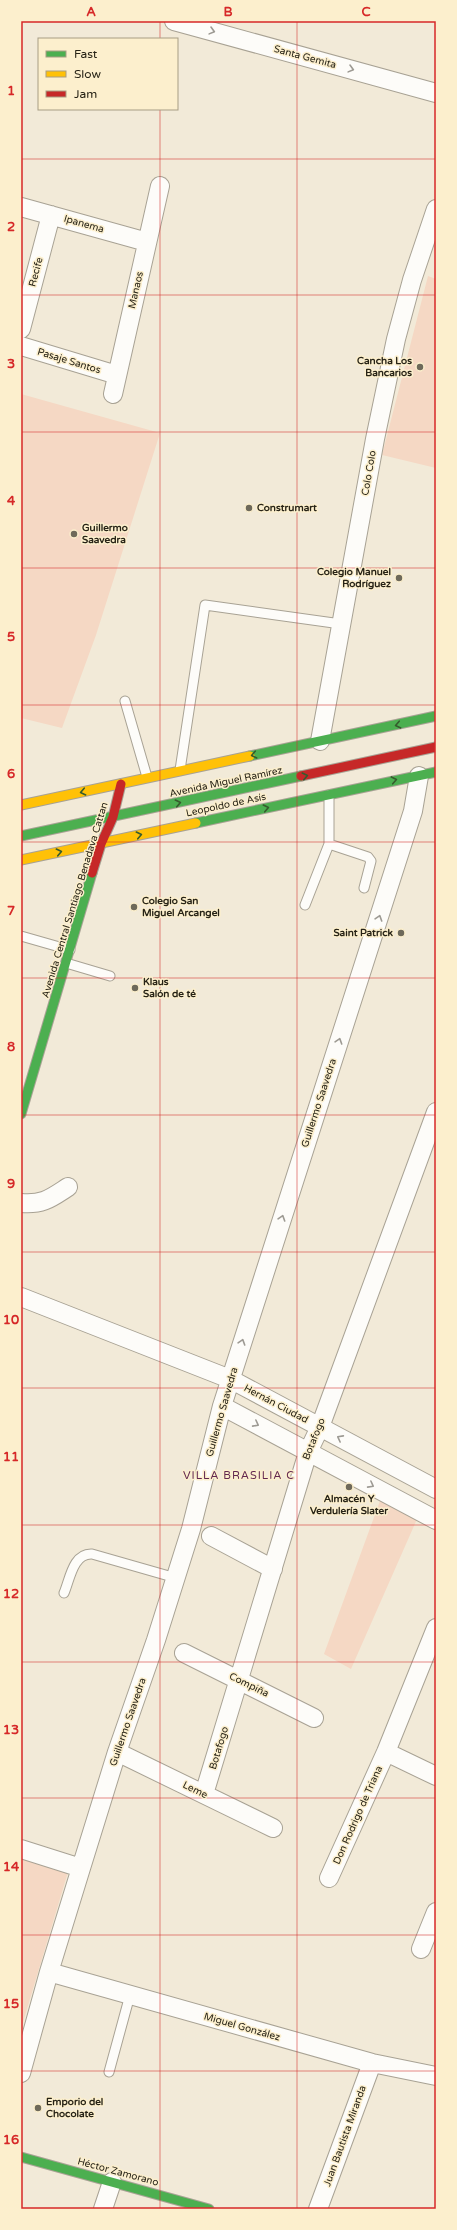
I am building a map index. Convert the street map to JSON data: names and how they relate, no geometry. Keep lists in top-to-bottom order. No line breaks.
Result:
{"streets":{"street":["Santa Gemita","Ipanema","Recife","Manaos","Pasaje Santos","Colo Colo","Avenida Miguel Ramírez","Leopoldo de Asís","Avenida Central Santiago Benadava Cattan","Guillermo Saavedra","Hernán Ciudad","Botafogo","Compiña","Leme","Don Rodrigo de Triana","Miguel González","Juan Bautista Miranda","Héctor Zamorano"]},"crossings":[["Ipanema","Recife"],["Ipanema","Manaos"],["Manaos","Pasaje Santos"],["Colo Colo","Avenida Miguel Ramírez"],["Avenida Miguel Ramírez","Avenida Central Santiago Benadava Cattan"],["Leopoldo de Asís","Avenida Central Santiago Benadava Cattan"],["Leopoldo de Asís","Guillermo Saavedra"],["Guillermo Saavedra","Hernán Ciudad"],["Guillermo Saavedra","Leme"],["Guillermo Saavedra","Miguel González"],["Hernán Ciudad","Botafogo"],["Botafogo","Compiña"],["Botafogo","Leme"],["Miguel González","Juan Bautista Miranda"]],"one_way":["Santa Gemita","Leopoldo de Asís","Guillermo Saavedra"],"districts":["VILLA BRASILIA C"],"places":["Cancha Los Bancarios","Construmart","Guillermo Saavedra","Colegio Manuel Rodríguez","Colegio San Miguel Arcangel","Saint Patrick","Klaus Salón de té","Almacén Y Verdulería Slater","Emporio del Chocolate"],"legend":["Fast","Slow","Jam"],"grid":{"columns":["A","B","C"],"rows":["1","2","3","4","5","6","7","8","9","10","11","12","13","14","15","16"]}}
